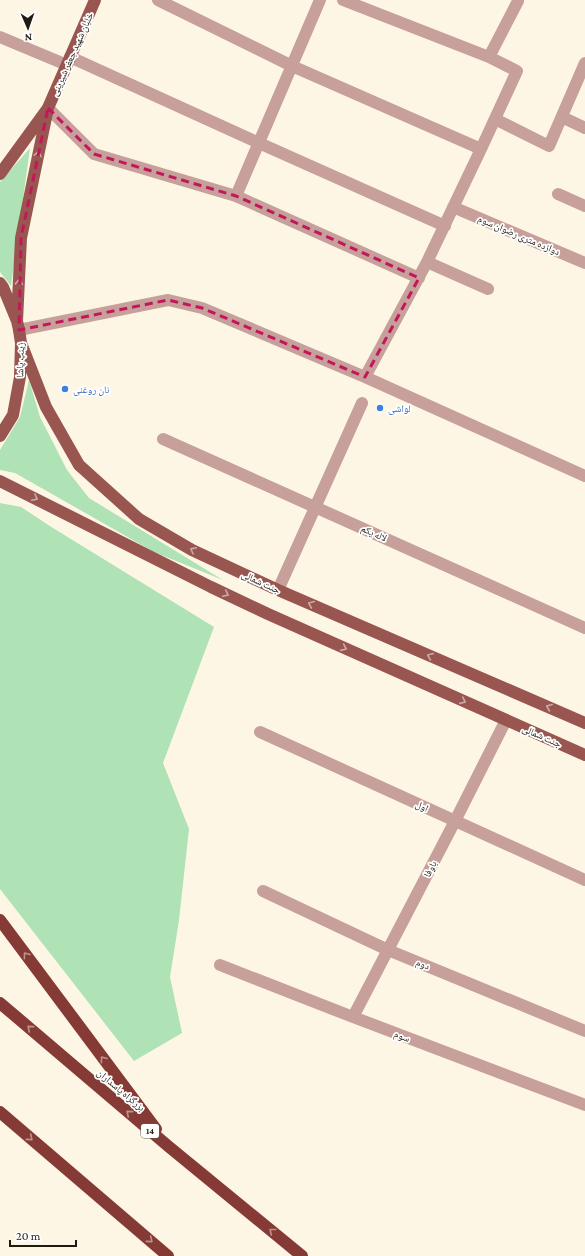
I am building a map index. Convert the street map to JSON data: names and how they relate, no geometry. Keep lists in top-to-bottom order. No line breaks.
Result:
{"streets":{"highway":["بزرگراه پاسداران","14"],"main road":["خلبان شهید جعفر شیرینی","زینب پاشا","جنت شمالی"],"street":["دوازده متری رضوان سوم","لاله یکم","اول","باوفا","دوم","سوم"]},"crossings":[["زینب پاشا","جنت شمالی"],["جنت شمالی","باوفا"],["اول","باوفا"],["باوفا","دوم"],["باوفا","سوم"]],"places":["نان روغنی","لواشی"],"scale_bar":"20 m","north":"bottom"}
